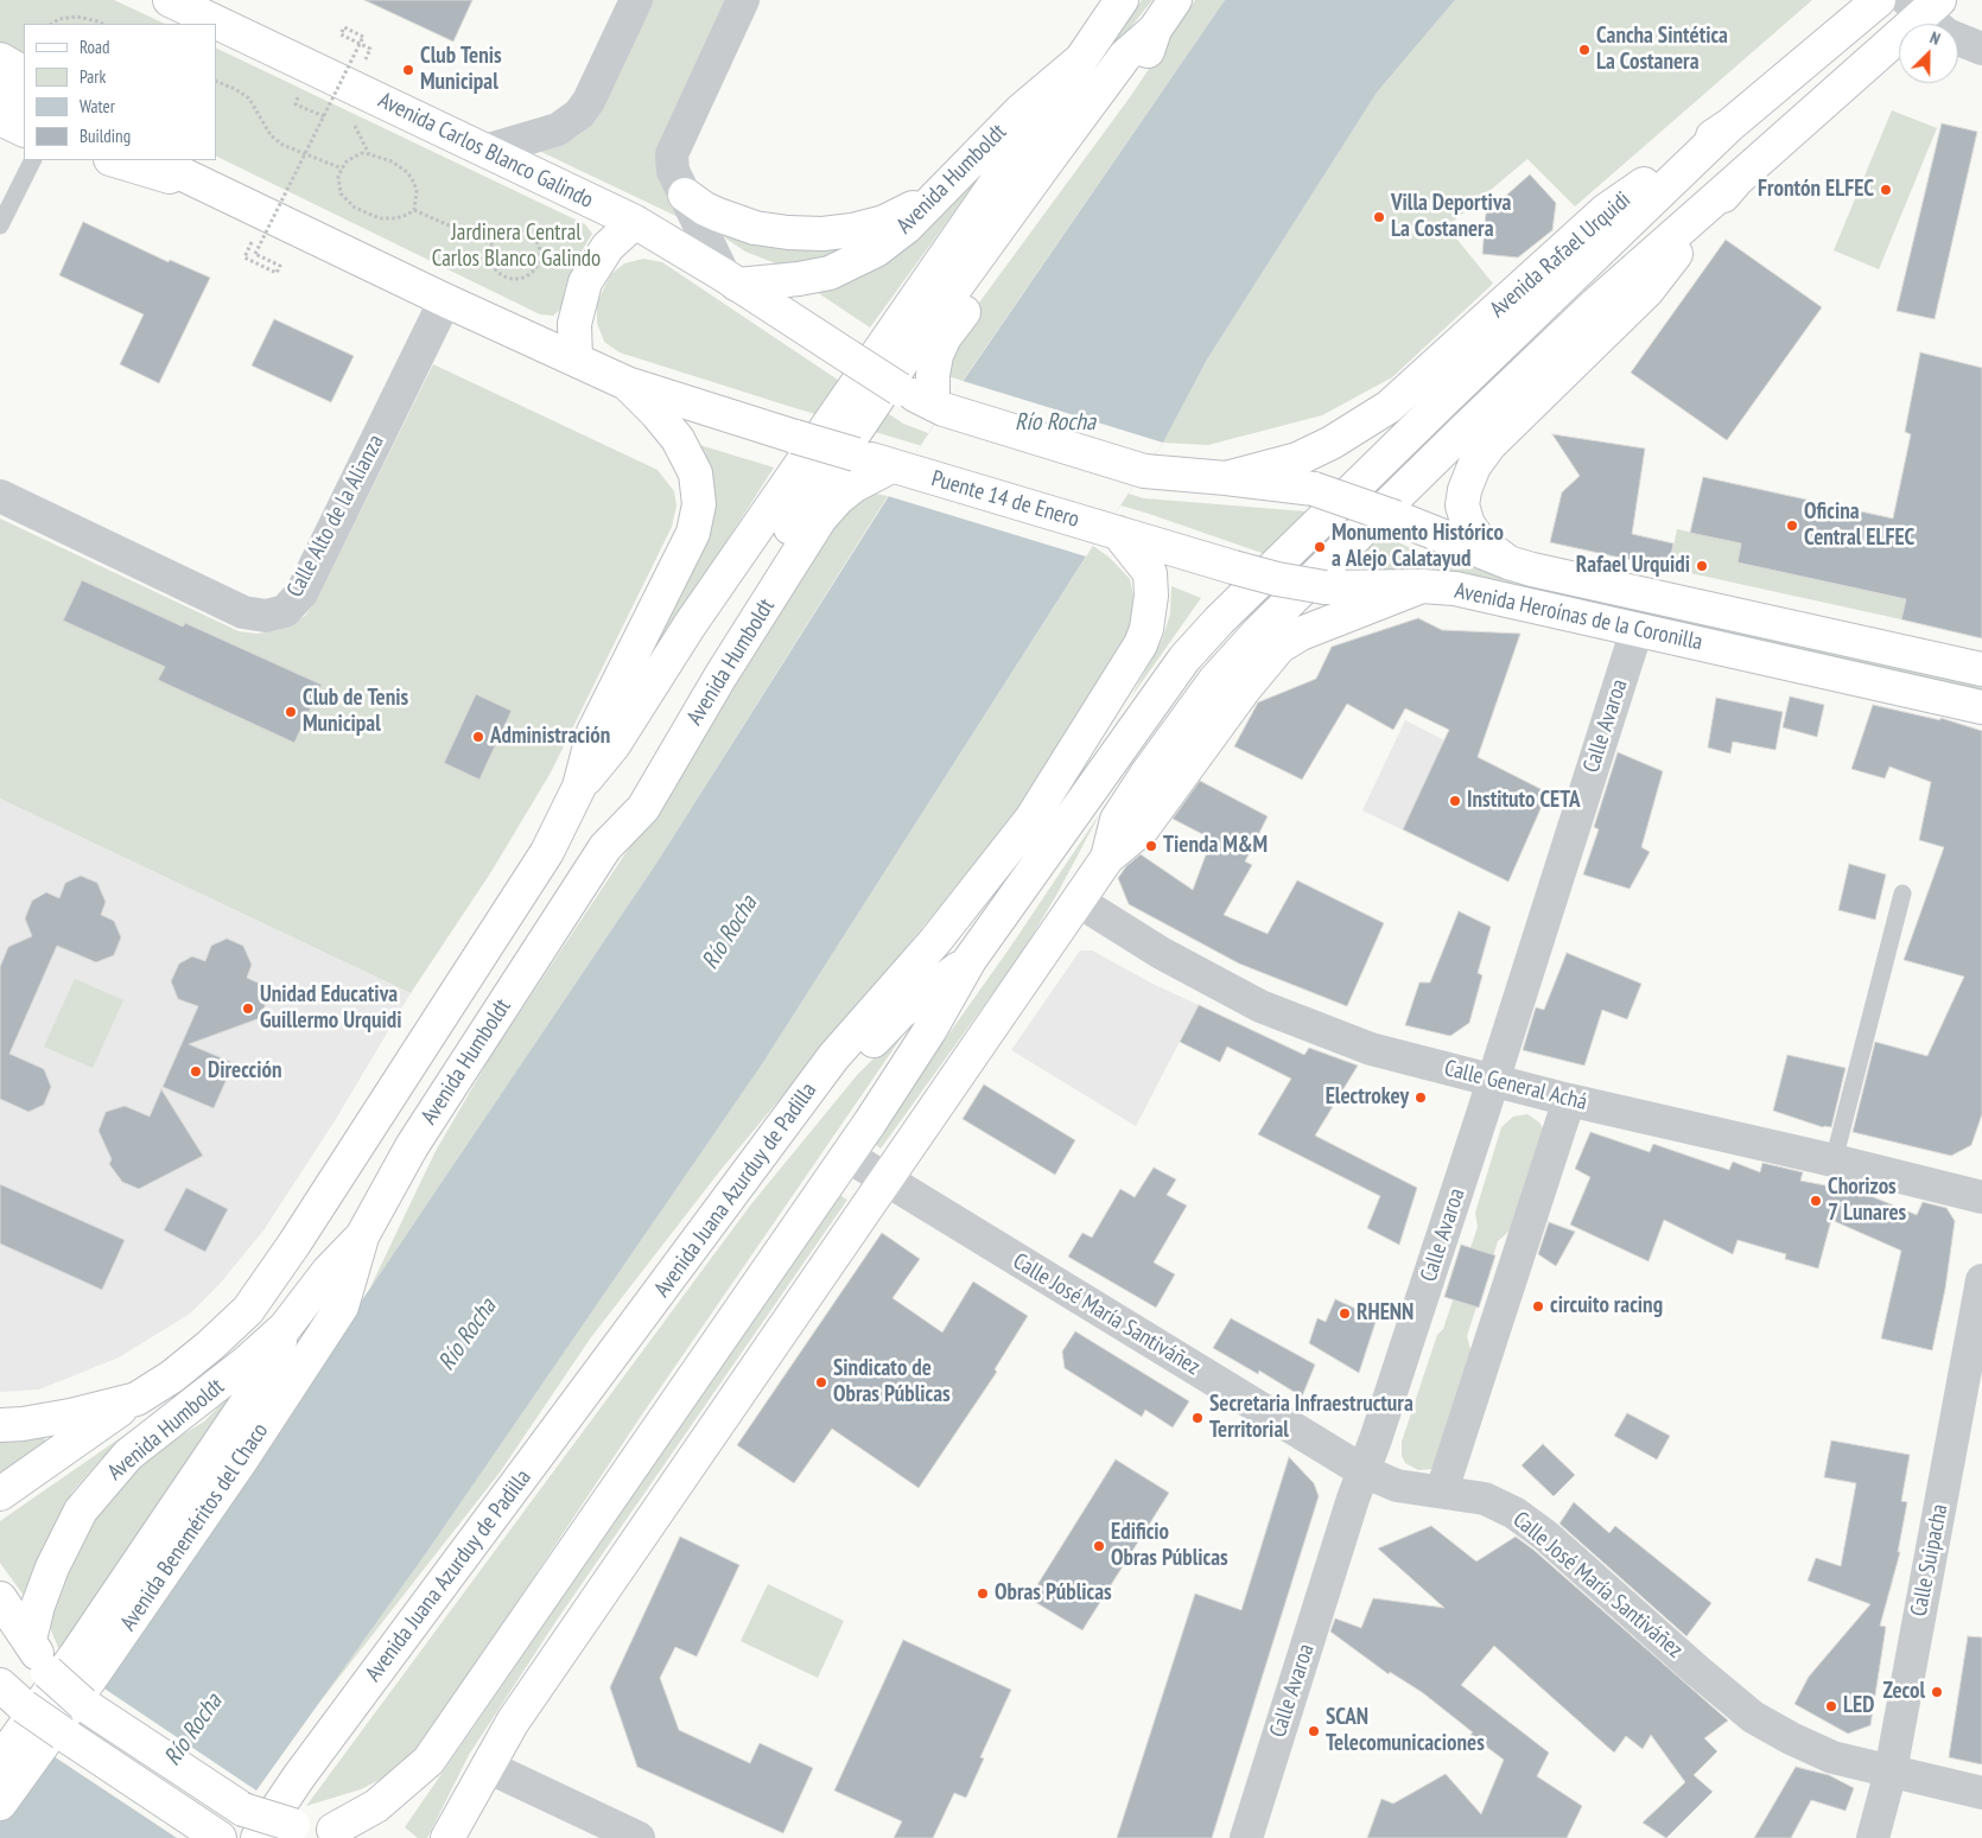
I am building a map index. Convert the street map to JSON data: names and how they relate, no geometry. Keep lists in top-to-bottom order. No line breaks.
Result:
{"streets":{"main road":["Avenida Carlos Blanco Galindo","Avenida Humboldt","Avenida Rafael Urquidi","Puente 14 de Enero","Avenida Heroínas de la Coronilla","Avenida Juana Azurduy de Padilla","Avenida Beneméritos del Chaco"],"street":["Calle Alto de la Alianza","Calle Avaroa","Calle General Achá","Calle José María Santiváñez","Calle Suipacha"]},"crossings":[["Avenida Carlos Blanco Galindo","Avenida Humboldt"],["Avenida Carlos Blanco Galindo","Avenida Heroínas de la Coronilla"],["Avenida Humboldt","Puente 14 de Enero"],["Avenida Humboldt","Avenida Beneméritos del Chaco"],["Avenida Rafael Urquidi","Avenida Heroínas de la Coronilla"],["Puente 14 de Enero","Avenida Heroínas de la Coronilla"],["Puente 14 de Enero","Avenida Juana Azurduy de Padilla"],["Avenida Heroínas de la Coronilla","Calle Avaroa"],["Avenida Heroínas de la Coronilla","Avenida Juana Azurduy de Padilla"],["Calle Avaroa","Calle General Achá"],["Calle Avaroa","Calle José María Santiváñez"],["Calle José María Santiváñez","Calle Suipacha"]],"water":["Río Rocha"],"parks":["Jardinera Central Carlos Blanco Galindo"],"places":["Cancha Sintética La Costanera","Club Tenis Municipal","Frontón ELFEC","Villa Deportiva La Costanera","Oficina Central ELFEC","Monumento Histórico a Alejo Calatayud","Rafael Urquidi","Club de Tenis Municipal","Administración","Instituto CETA","Tienda M&M","Unidad Educativa Guillermo Urquidi","Dirección","Electrokey","Chorizos 7 Lunares","circuito racing","RHENN","Sindicato de Obras Públicas","Secretaria Infraestructura Territorial","Edificio Obras Públicas","Obras Públicas","Zecol","LED","SCAN Telecomunicaciones"],"legend":["Road","Park","Water","Building"],"north":"top right"}
